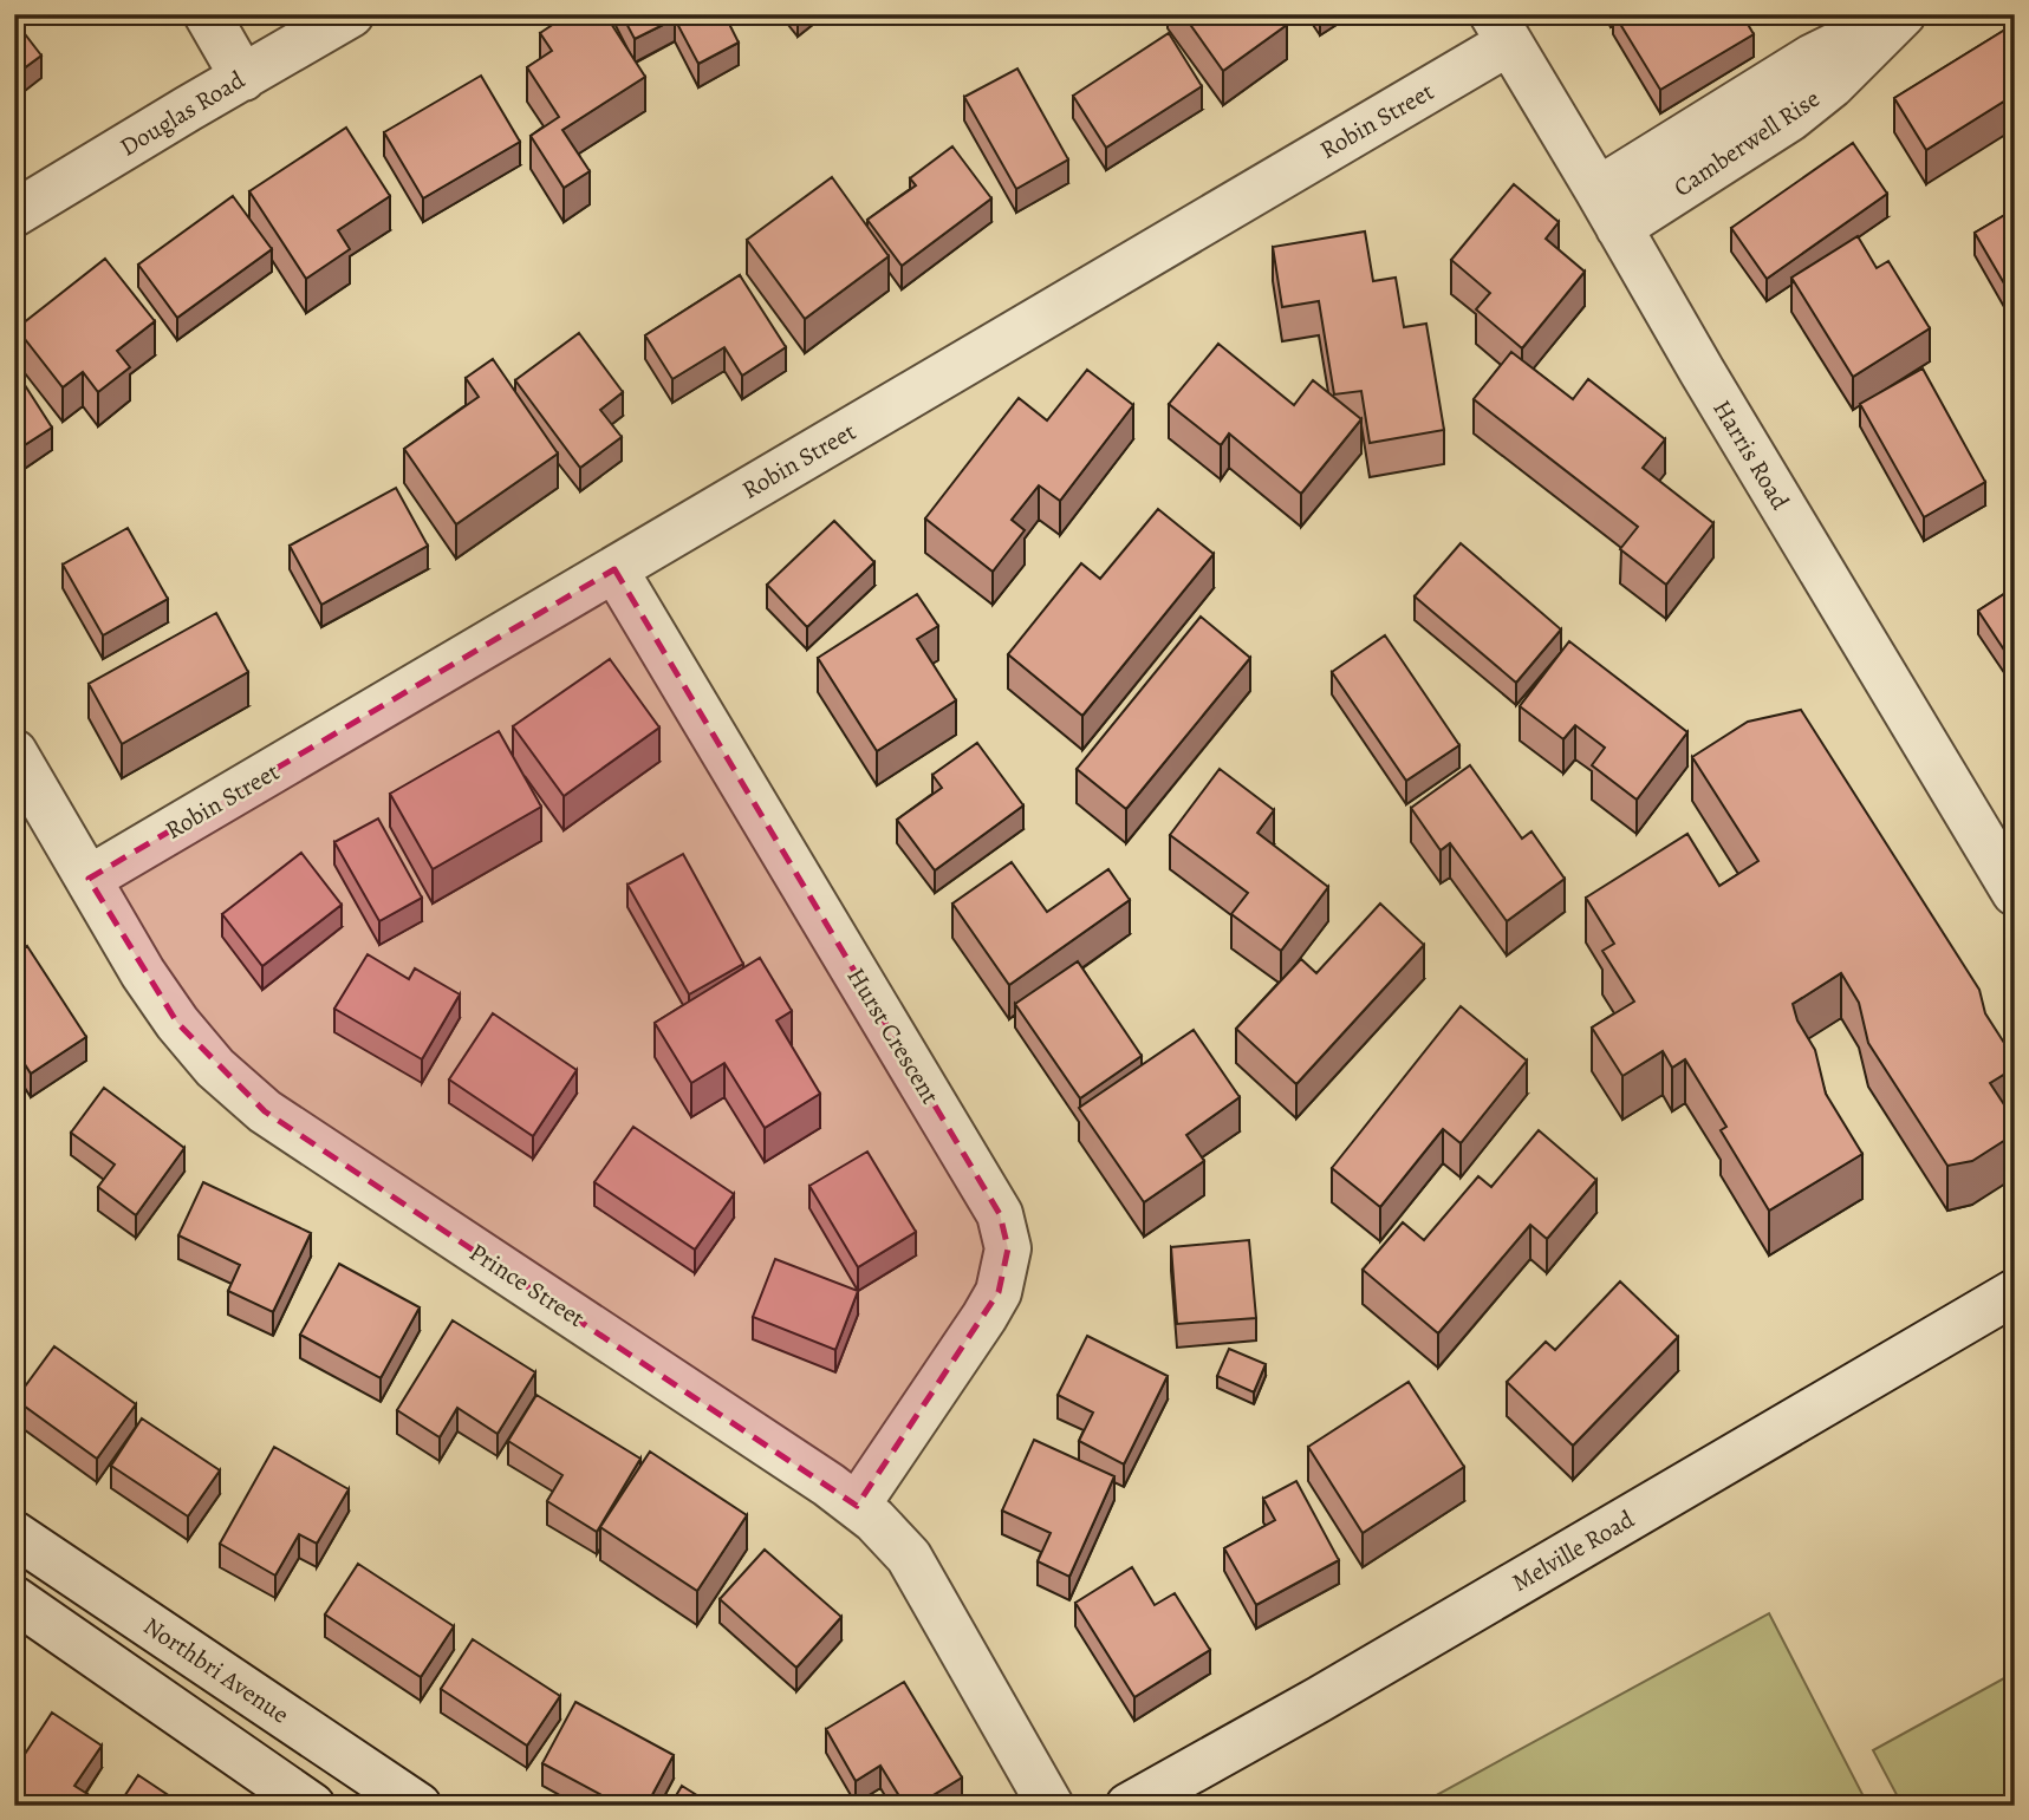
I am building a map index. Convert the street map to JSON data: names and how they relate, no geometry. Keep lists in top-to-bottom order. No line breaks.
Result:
{"streets":{"street":["Douglas Road","Robin Street","Camberwell Rise","Harris Road","Hurst Crescent","Prince Street","Melville Road","Northbri Avenue"]},"crossings":[["Robin Street","Harris Road"],["Robin Street","Hurst Crescent"],["Robin Street","Prince Street"],["Camberwell Rise","Harris Road"],["Hurst Crescent","Prince Street"]]}
